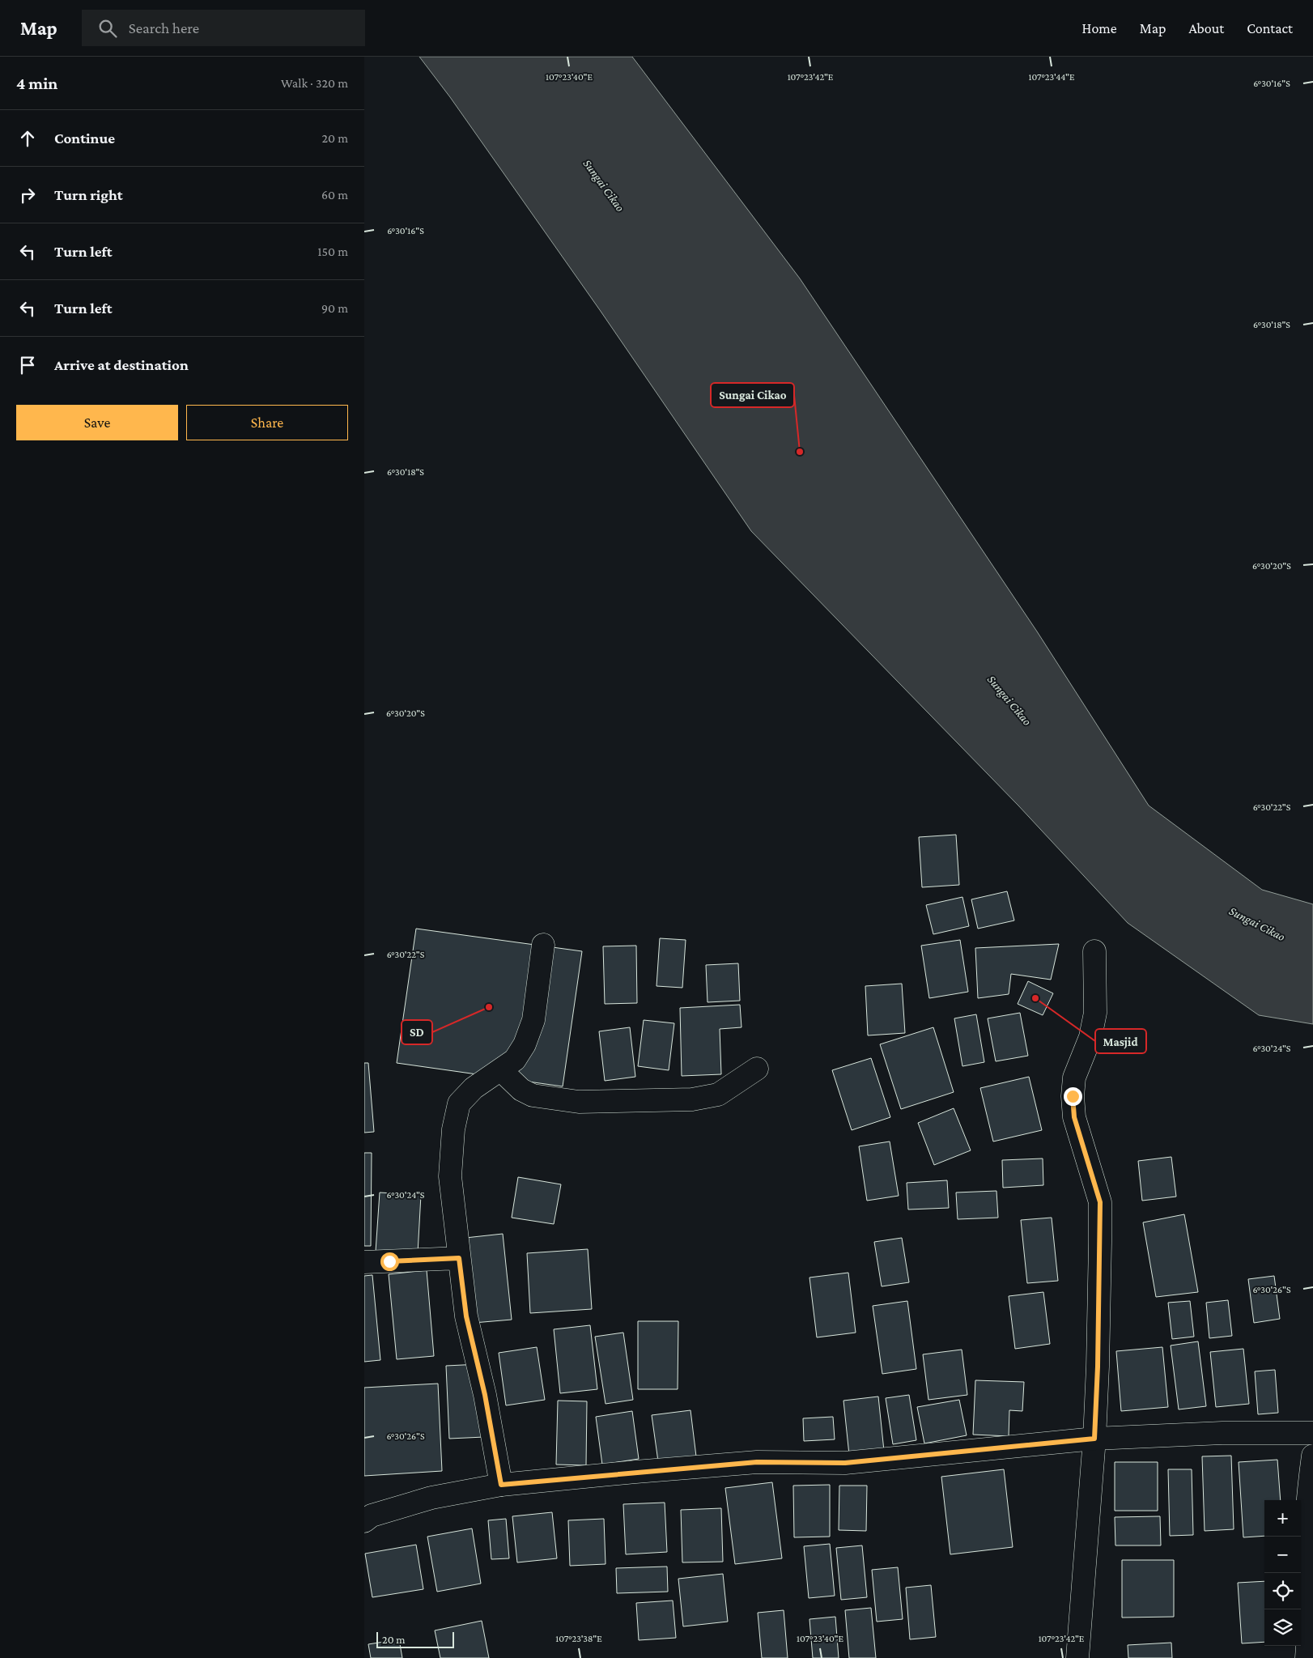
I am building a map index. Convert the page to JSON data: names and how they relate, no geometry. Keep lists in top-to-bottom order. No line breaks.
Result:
{"water":["Sungai Cikao"],"places":["Sungai Cikao","Masjid","SD"],"scale_bar":"20 m","page":{"header":"Map","search":"Search here","nav":["Home","Map","About","Contact"],"heading":["4 min","Walk · 320 m"],"list":[["Continue","20 m"],["Turn right","60 m"],["Turn left","150 m"],["Turn left","90 m"],"Arrive at destination"],"buttons":["Save","Share"],"map_buttons":["+","−"],"scale":"20 m"},"coordinates":["107°23'40\"E","107°23'42\"E","107°23'44\"E","6°30'16\"S","6°30'18\"S","6°30'20\"S","6°30'22\"S","6°30'24\"S","6°30'26\"S","107°23'38\"E"]}
